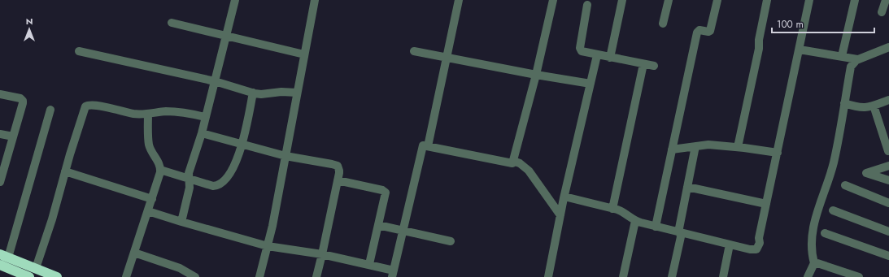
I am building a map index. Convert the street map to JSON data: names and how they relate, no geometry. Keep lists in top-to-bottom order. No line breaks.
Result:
{"scale_bar":"100 m","north":"top"}
